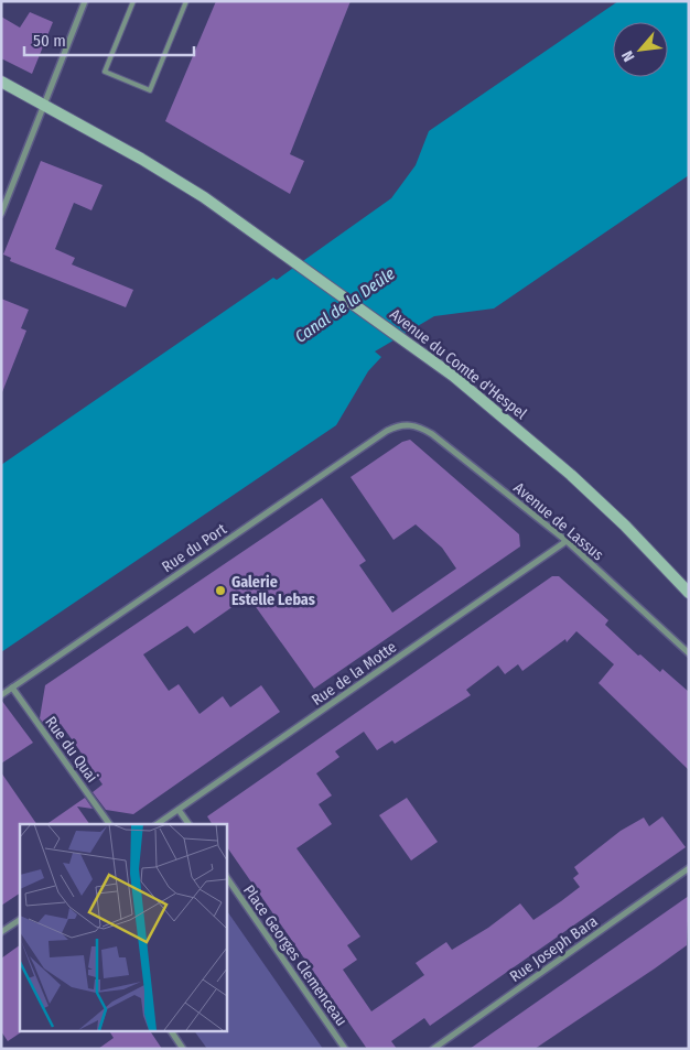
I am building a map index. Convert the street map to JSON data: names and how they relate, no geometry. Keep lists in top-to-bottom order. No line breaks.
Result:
{"streets":{"street":["Avenue du Comte d'Hespel","Avenue de Lassus","Rue du Port","Rue de la Motte","Rue du Quai","Rue Joseph Bara","Place Georges Clemenceau"]},"crossings":[["Avenue de Lassus","Rue du Port"],["Avenue de Lassus","Rue de la Motte"],["Rue du Port","Rue du Quai"]],"water":["Canal de la Deûle"],"places":["Galerie Estelle Lebas"],"scale_bar":"50 m","north":"bottom left"}
